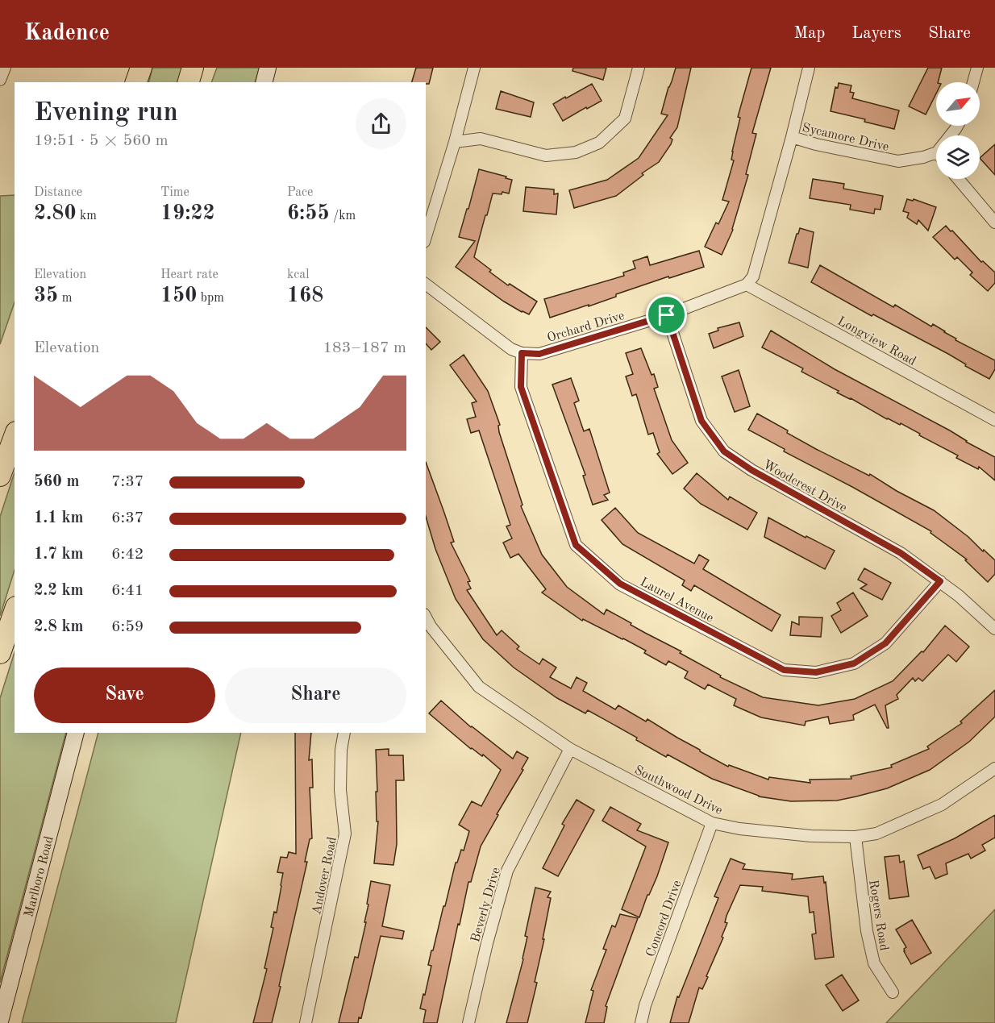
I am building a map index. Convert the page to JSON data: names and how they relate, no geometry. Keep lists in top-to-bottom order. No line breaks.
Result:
{"streets":{"street":["Sycamore Drive","Orchard Drive","Longview Road","Woodcrest Drive","Laurel Avenue","Southwood Drive","Andover Road","Marlboro Road","Beverly Drive","Rogers Road","Concord Drive"]},"crossings":[["Orchard Drive","Longview Road"],["Orchard Drive","Woodcrest Drive"],["Orchard Drive","Laurel Avenue"],["Woodcrest Drive","Laurel Avenue"],["Southwood Drive","Beverly Drive"],["Southwood Drive","Rogers Road"],["Southwood Drive","Concord Drive"]],"north":"top right","page":{"header":"Kadence","nav":["Map","Layers","Share"],"heading":["Evening run","19:51 · 5 × 560 m"],"stats":[["Distance","2.80 km"],["Time","19:22"],["Pace","6:55 /km"],["Elevation","35 m"],["Heart rate","150 bpm"],["kcal","168"]],"chart":["Elevation","183–187 m"],"list":[{"name":"560 m","note":"7:37"},{"name":"1.1 km","note":"6:37"},{"name":"1.7 km","note":"6:42"},{"name":"2.2 km","note":"6:41"},{"name":"2.8 km","note":"6:59"}],"buttons":["Save","Share"]}}
